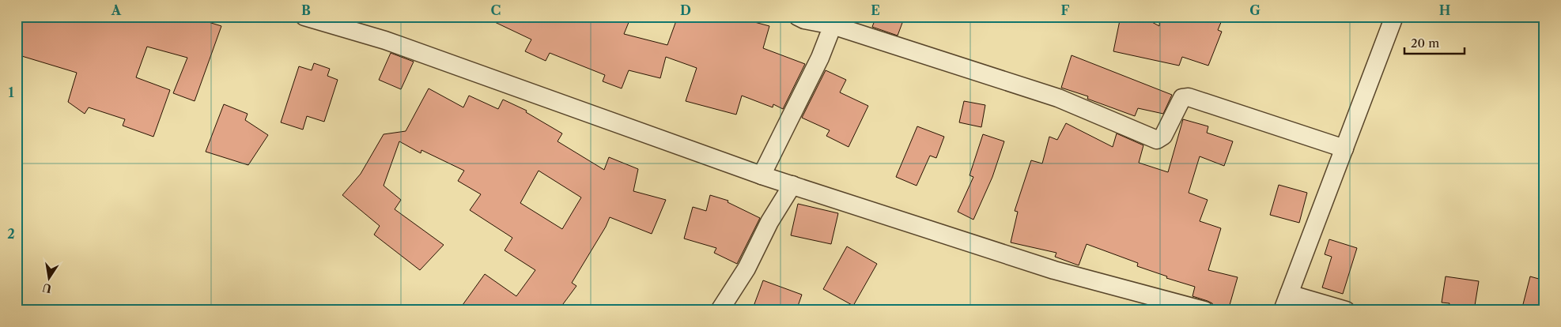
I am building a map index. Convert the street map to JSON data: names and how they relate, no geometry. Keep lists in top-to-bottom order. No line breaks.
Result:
{"scale_bar":"20 m","north":"bottom","grid":{"columns":["A","B","C","D","E","F","G","H"],"rows":["1","2"]}}
